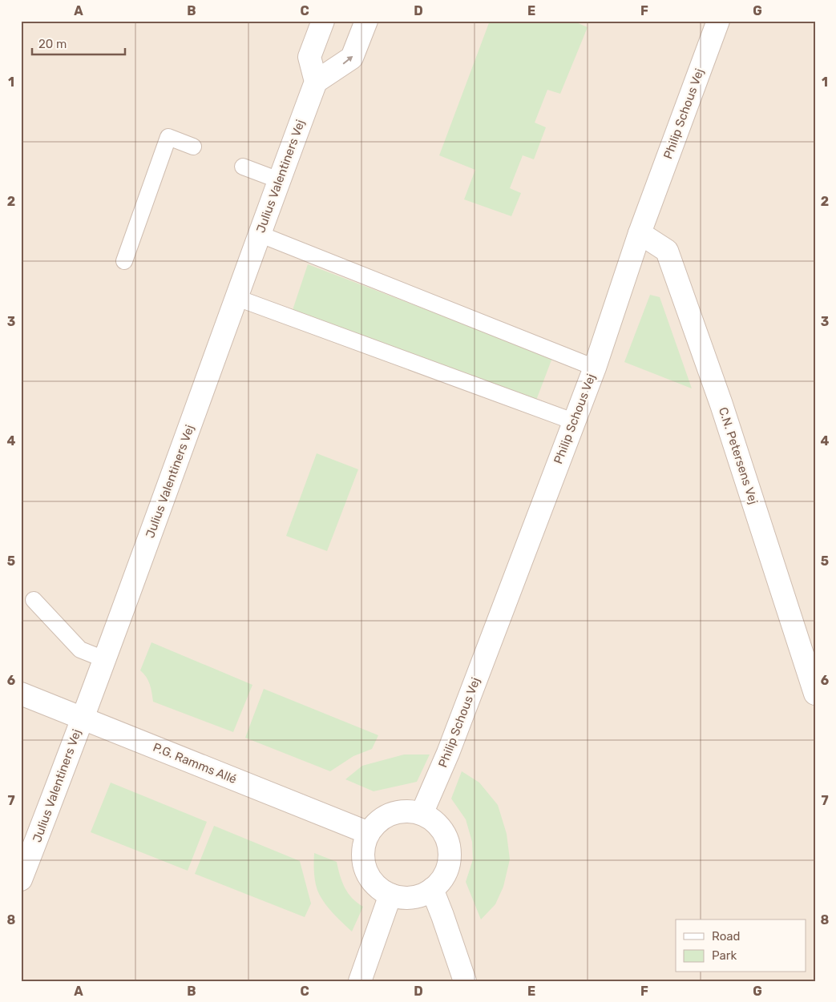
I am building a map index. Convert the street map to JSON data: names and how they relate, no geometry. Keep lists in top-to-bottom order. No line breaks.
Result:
{"streets":{"street":["Philip Schous Vej","Julius Valentiners Vej","C.N. Petersens Vej","P.G. Ramms Allé"]},"crossings":[["Philip Schous Vej","C.N. Petersens Vej"],["Philip Schous Vej","P.G. Ramms Allé"],["Julius Valentiners Vej","P.G. Ramms Allé"]],"legend":["Road","Park"],"scale_bar":"20 m","grid":{"columns":["A","B","C","D","E","F","G"],"rows":["1","2","3","4","5","6","7","8"]}}
